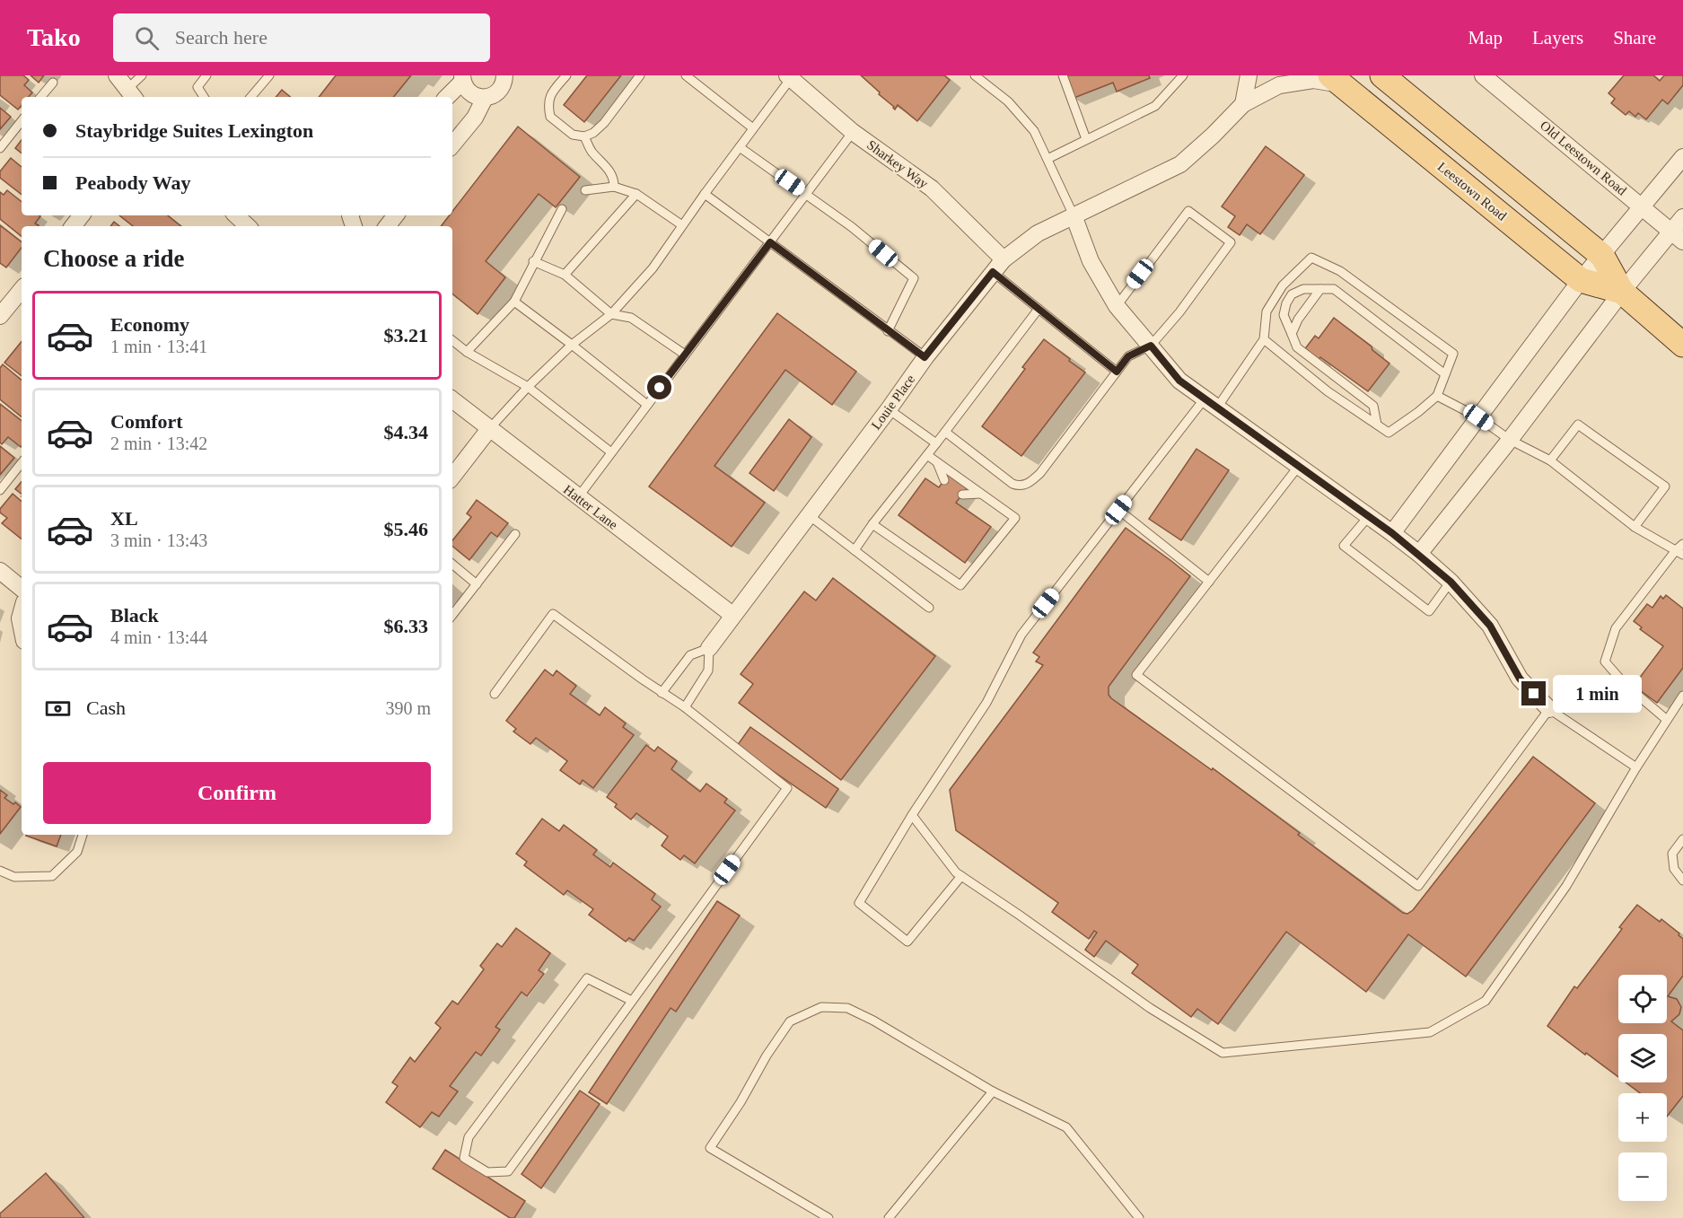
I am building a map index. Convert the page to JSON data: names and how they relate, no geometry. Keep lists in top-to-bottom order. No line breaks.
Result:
{"streets":{"main road":["Leestown Road"],"street":["Old Leestown Road","Sharkey Way","Louie Place","Hatter Lane"]},"crossings":[["Sharkey Way","Louie Place"],["Leestown Road","Louie Place"],["Louie Place","Hatter Lane"]],"page":{"header":"Tako","search":"Search here","nav":["Map","Layers","Share"],"banner":["Staybridge Suites Lexington","Peabody Way"],"heading":"Choose a ride","list":[{"name":"Economy","note":"1 min · 13:41","value":"$3.21"},{"name":"Comfort","note":"2 min · 13:42","value":"$4.34"},{"name":"XL","note":"3 min · 13:43","value":"$5.46"},{"name":"Black","note":"4 min · 13:44","value":"$6.33"}],"bubble":"1 min","pay":["Cash","390 m"],"buttons":"Confirm","map_buttons":["+","−"]}}
